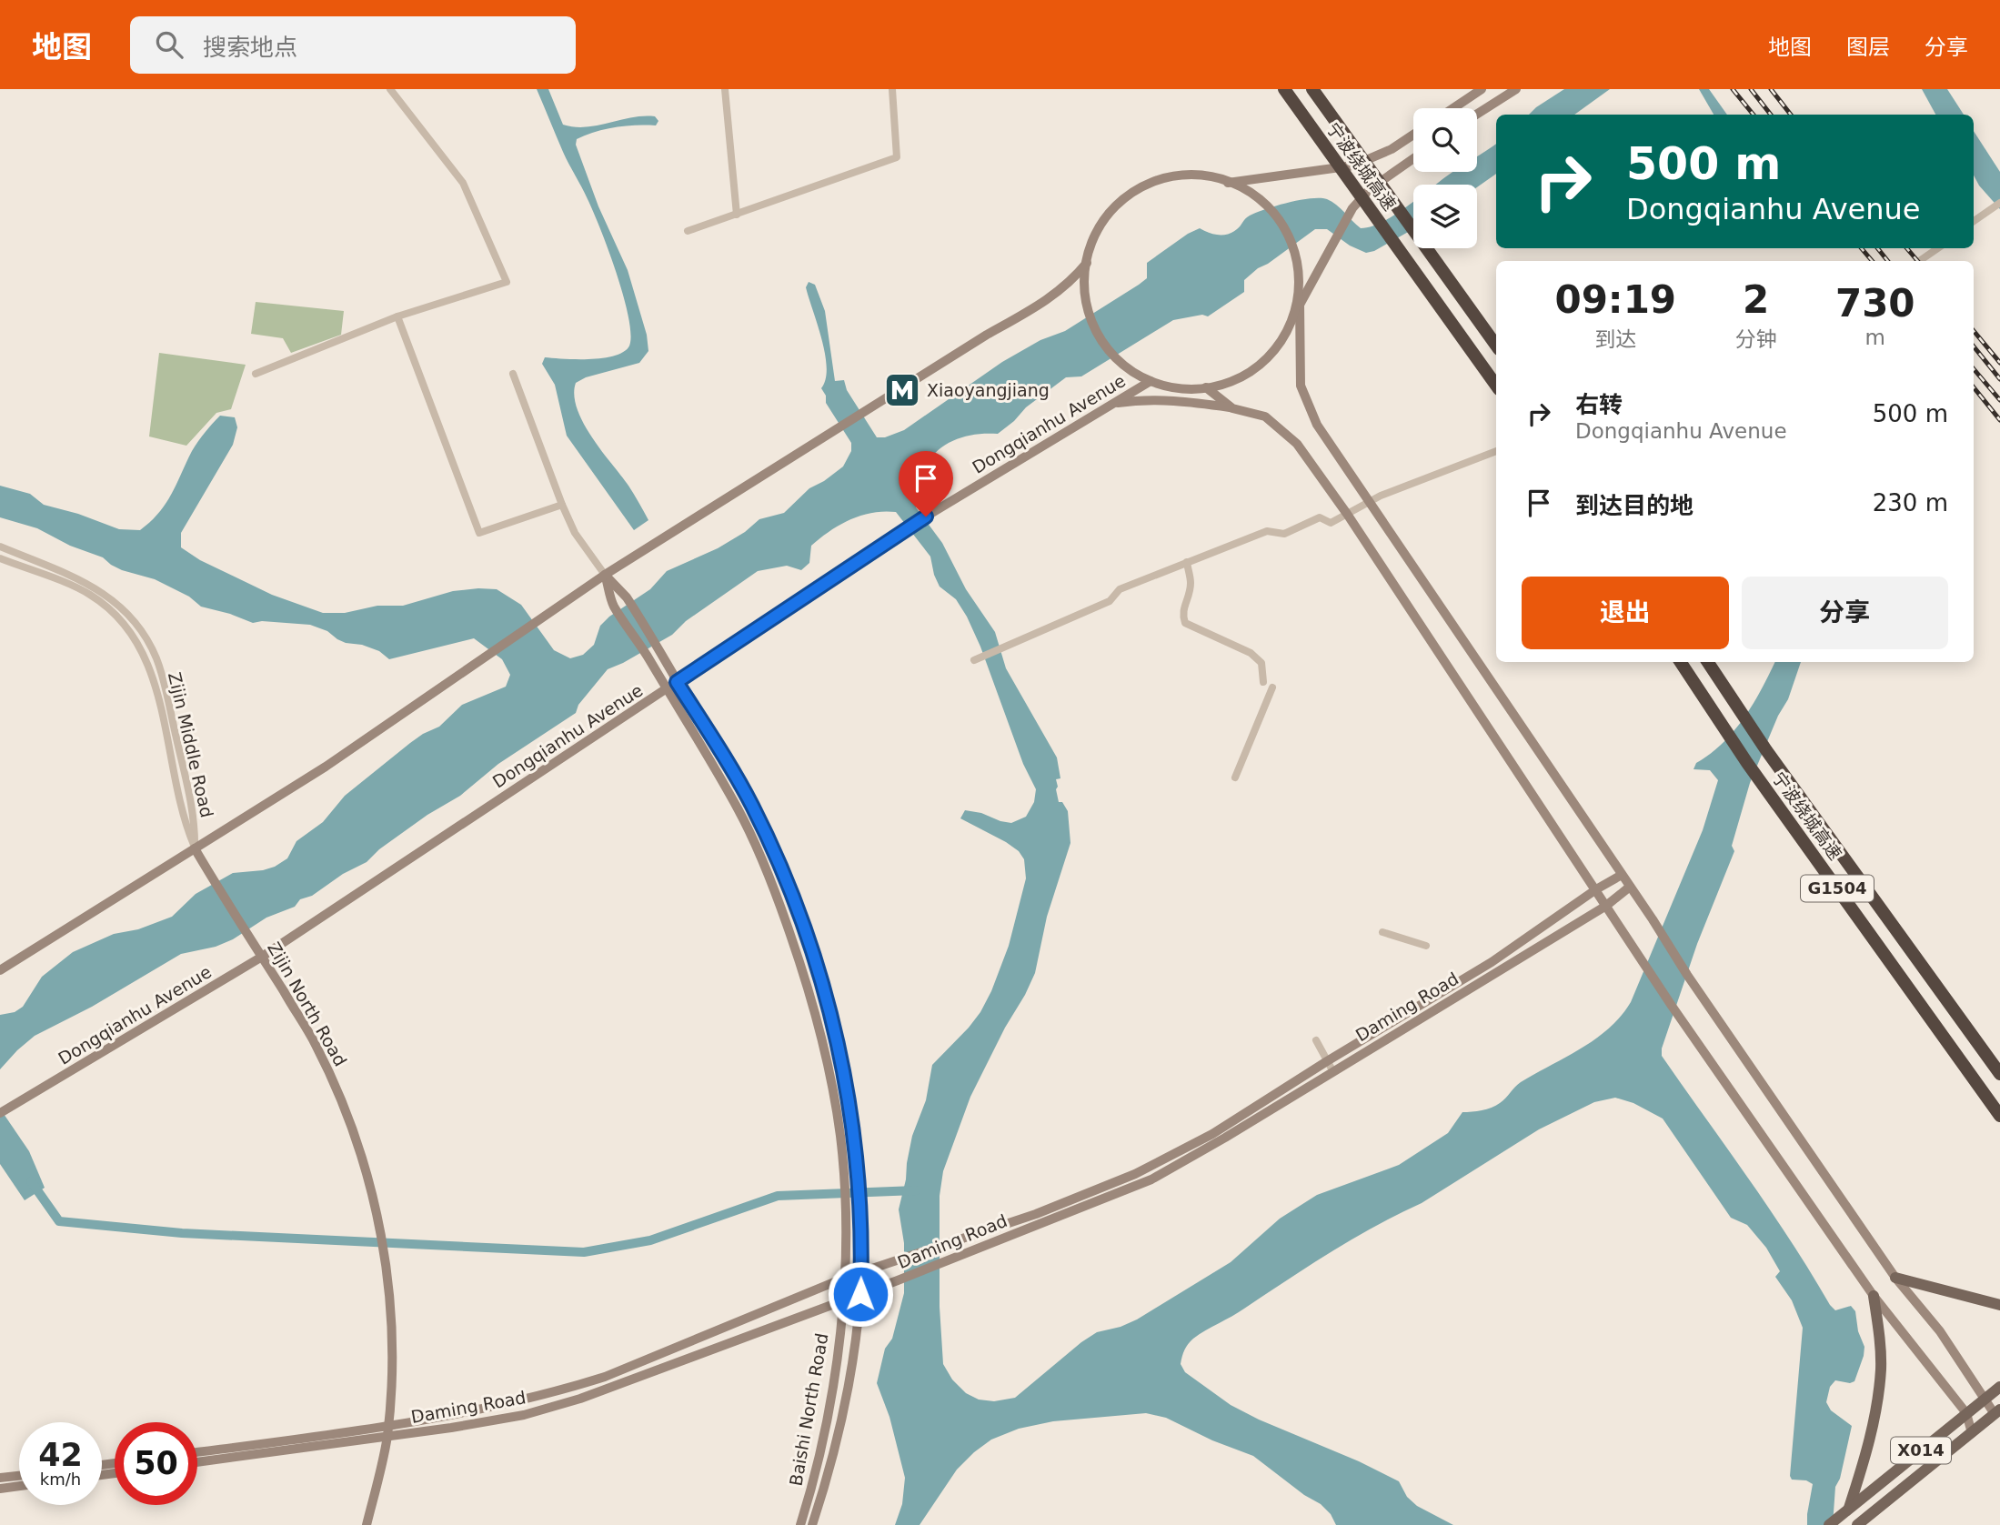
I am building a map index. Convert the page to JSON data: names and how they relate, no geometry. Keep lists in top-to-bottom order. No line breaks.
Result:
{"streets":{"highway":["宁波绕城高速","G1504"],"main road":["Dongqianhu Avenue","Zijin North Road","Daming Road","Baishi North Road","X014"],"street":["Zijin Middle Road"]},"crossings":[["Dongqianhu Avenue","Zijin North Road"],["Dongqianhu Avenue","Baishi North Road"],["Zijin Middle Road","Zijin North Road"],["Zijin North Road","Daming Road"],["Daming Road","Baishi North Road"]],"places":{"metro station":["Xiaoyangjiang"]},"page":{"header":"地图","search":"搜索地点","nav":["地图","图层","分享"],"turn":["500 m","Dongqianhu Avenue"],"eta":["09:19","到达","2","分钟","730","m"],"list":[{"name":"右转","note":"Dongqianhu Avenue","value":"500 m"},{"name":"到达目的地","value":"230 m"}],"buttons":["退出","分享"],"speed":"42 km/h","limit":"50"}}
